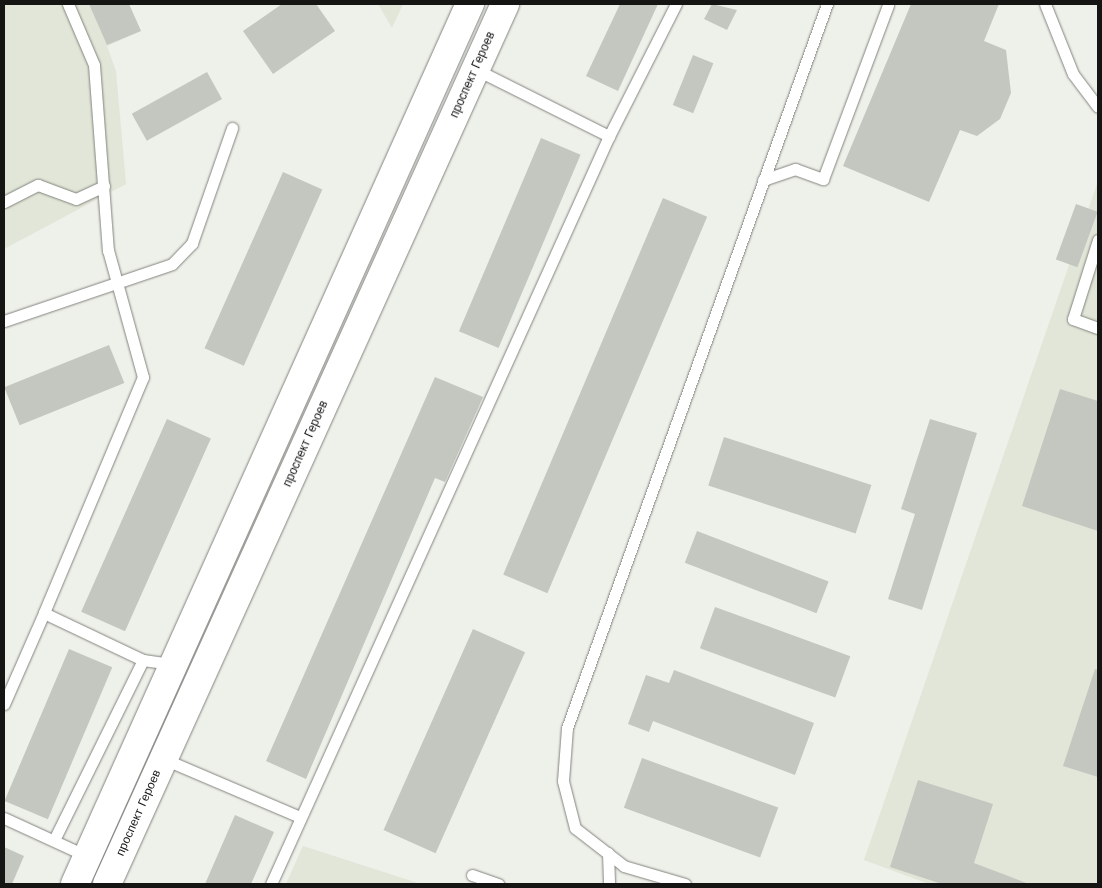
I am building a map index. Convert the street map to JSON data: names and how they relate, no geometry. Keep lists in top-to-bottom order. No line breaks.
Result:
{"streets":{"main road":["проспект Героев"]}}
